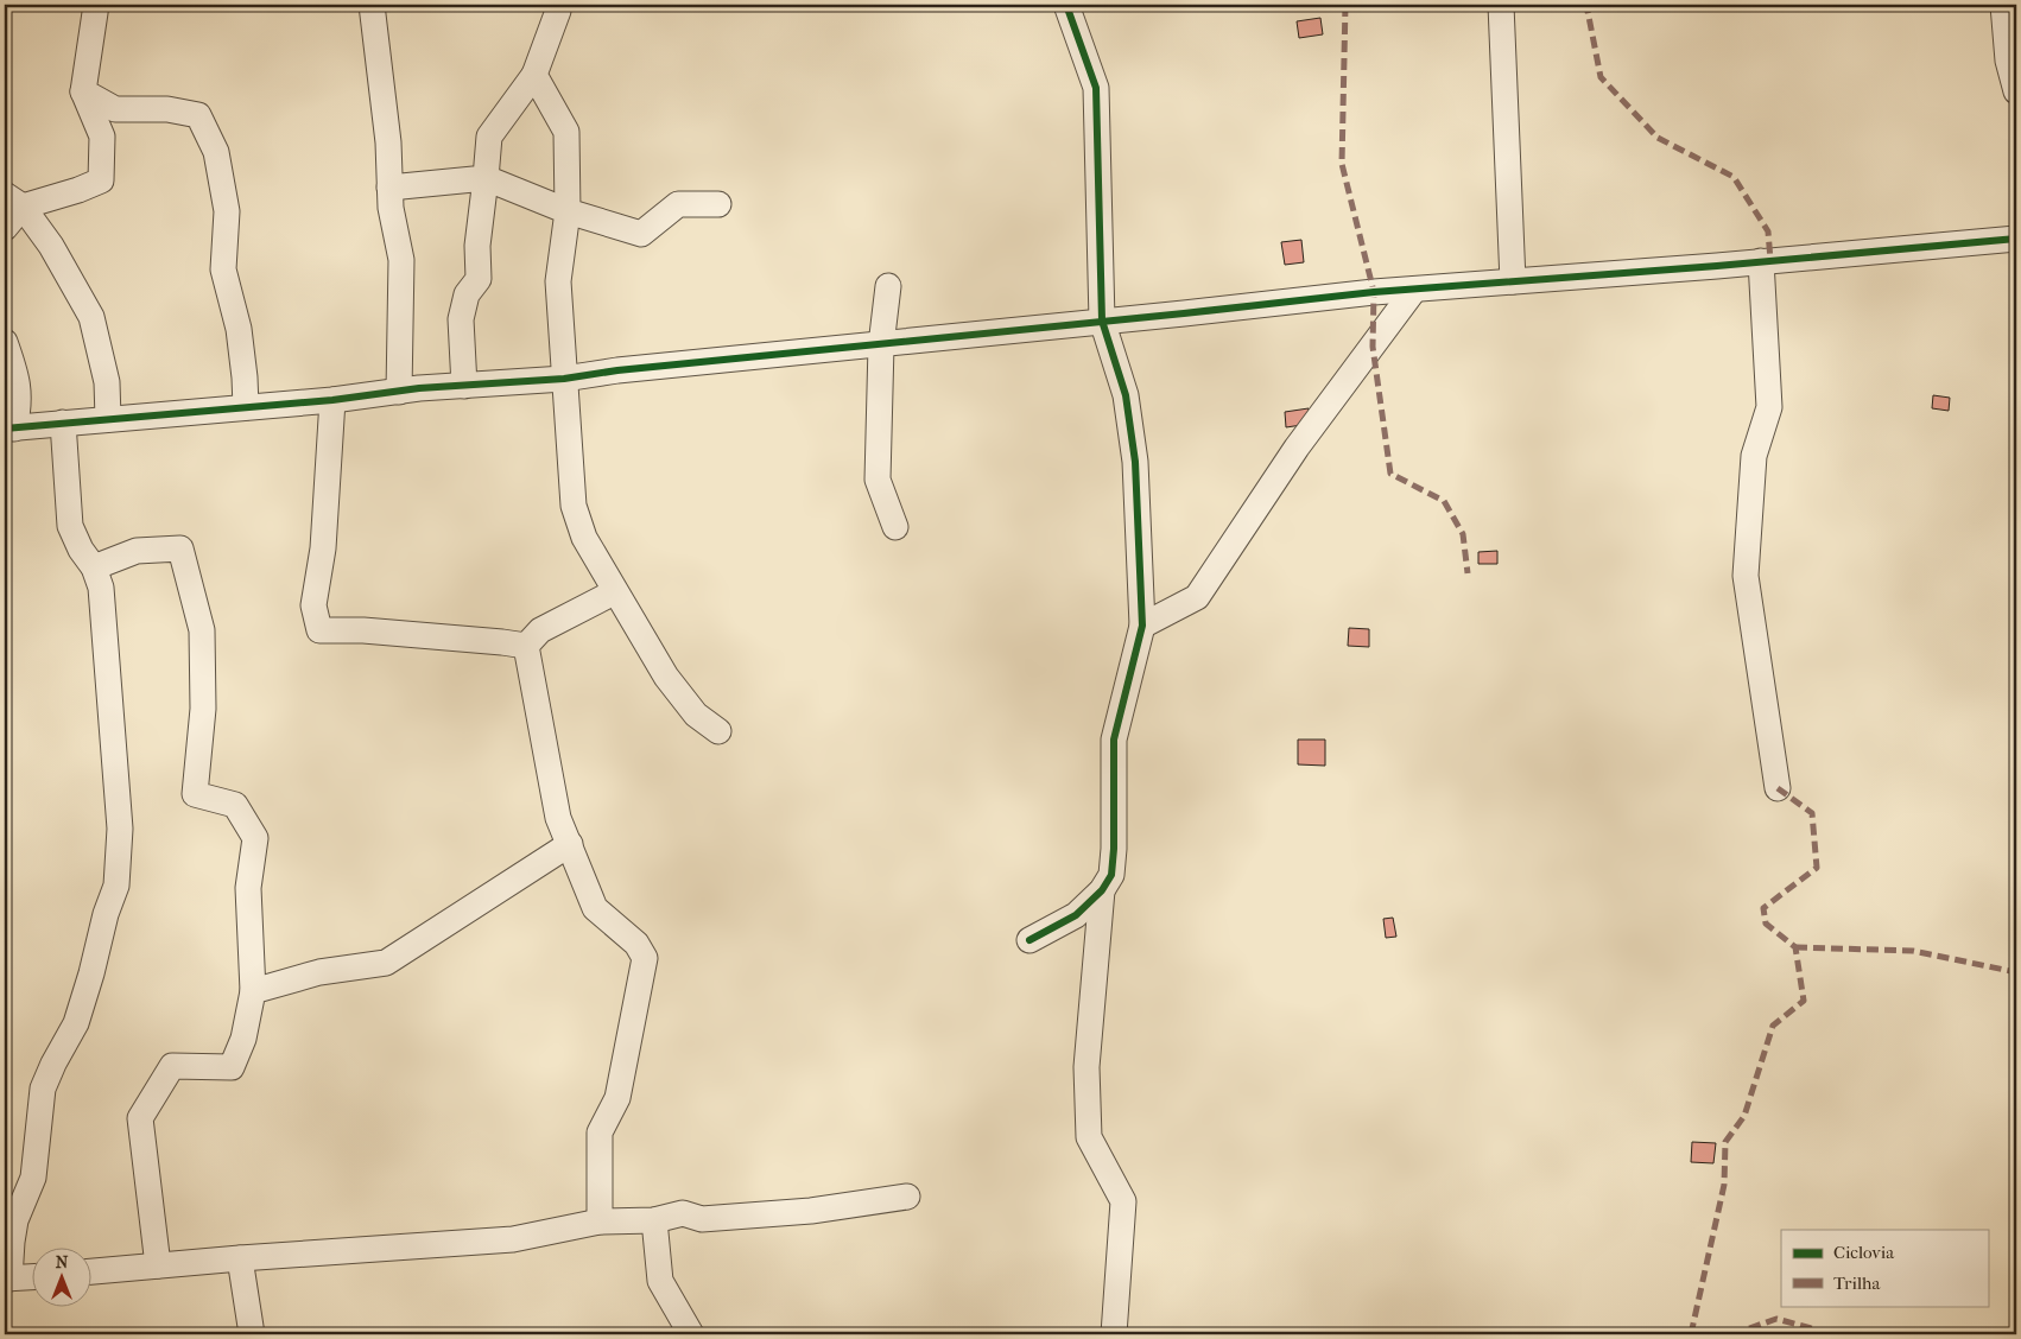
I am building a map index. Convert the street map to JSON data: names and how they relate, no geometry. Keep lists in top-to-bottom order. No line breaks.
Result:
{"legend":["Ciclovia","Trilha"],"north":"top"}
